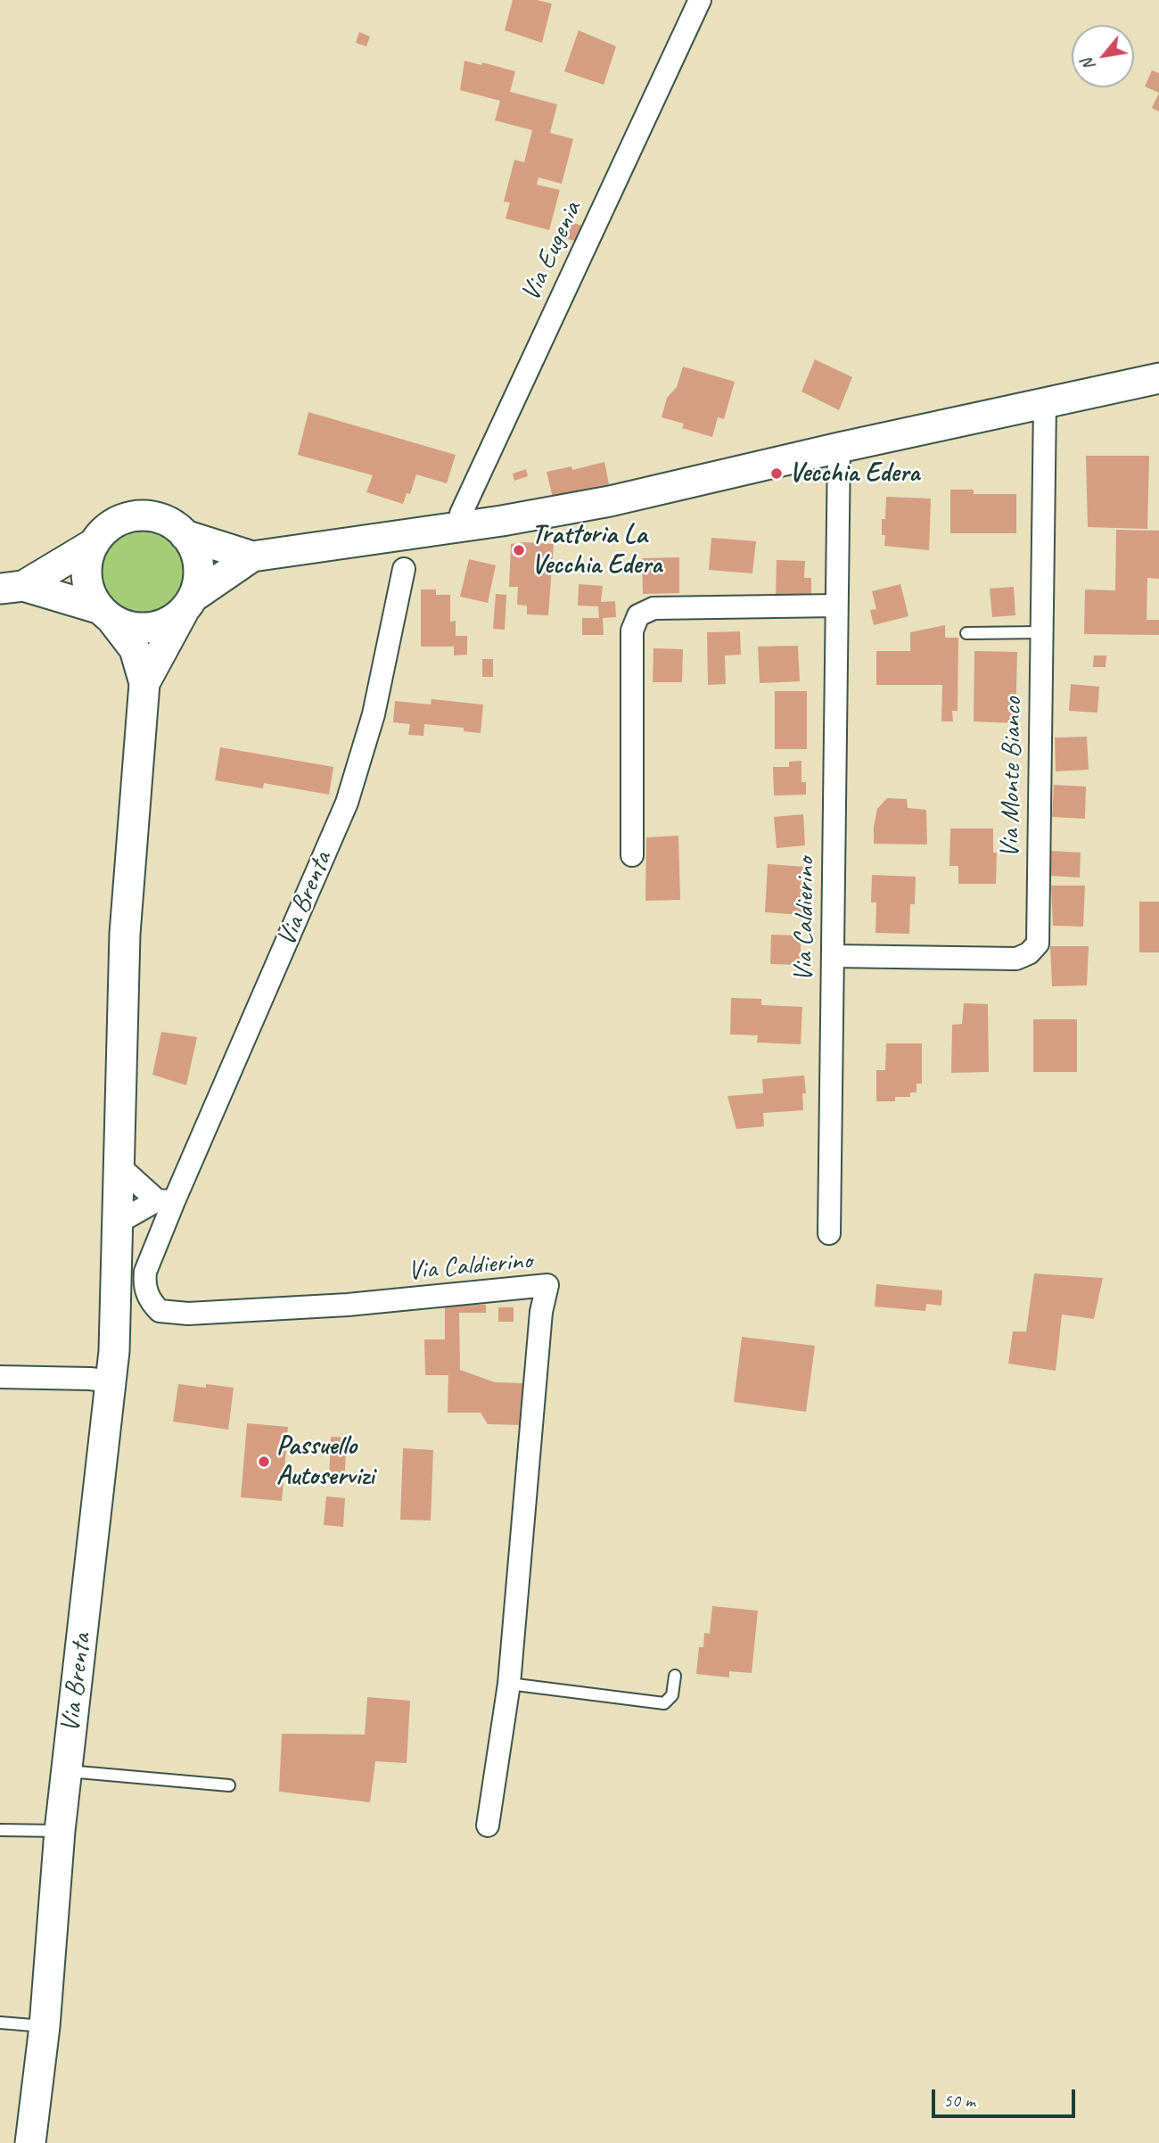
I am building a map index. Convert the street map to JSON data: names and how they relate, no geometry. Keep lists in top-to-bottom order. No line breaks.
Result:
{"streets":{"street":["Via Eugenia","Via Monte Bianco","Via Brenta","Via Caldierino"]},"crossings":[["Via Monte Bianco","Via Caldierino"],["Via Brenta","Via Caldierino"]],"places":["Vecchia Edera","Trattoria La Vecchia Edera","Passuello Autoservizi"],"scale_bar":"50 m","north":"bottom left"}
